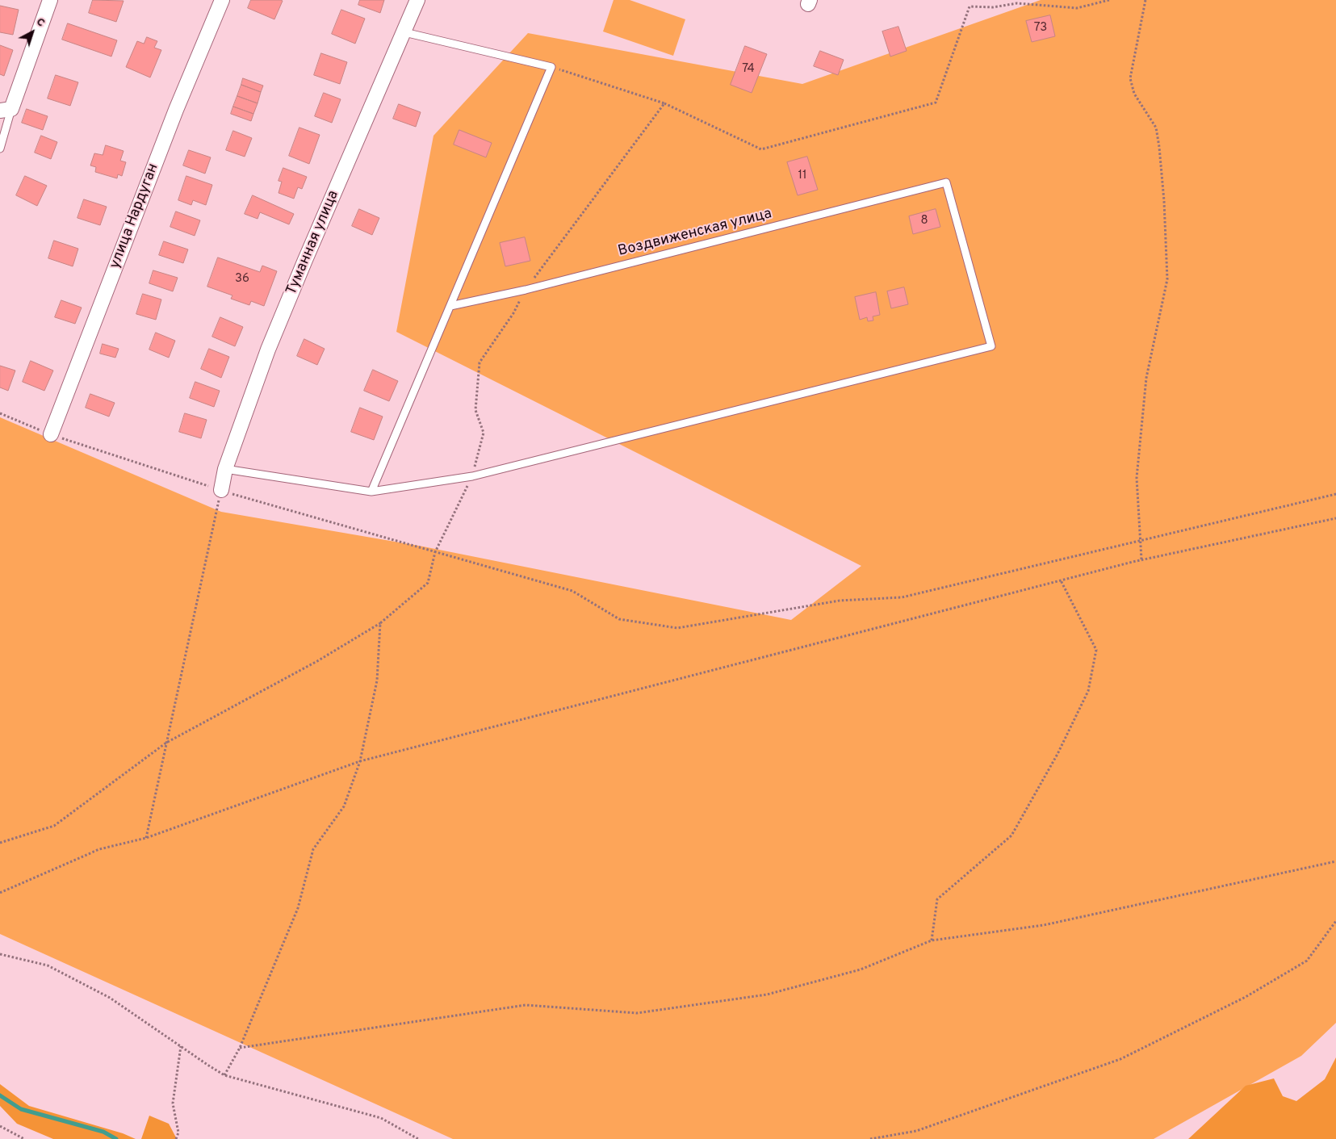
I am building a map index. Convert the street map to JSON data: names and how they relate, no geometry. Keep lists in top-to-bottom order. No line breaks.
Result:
{"streets":{"street":["улица Нардуган","Туманная улица"],"lane":["Воздвиженская улица"]},"house_numbers":["73","74","11","8","36"],"north":"top right"}
